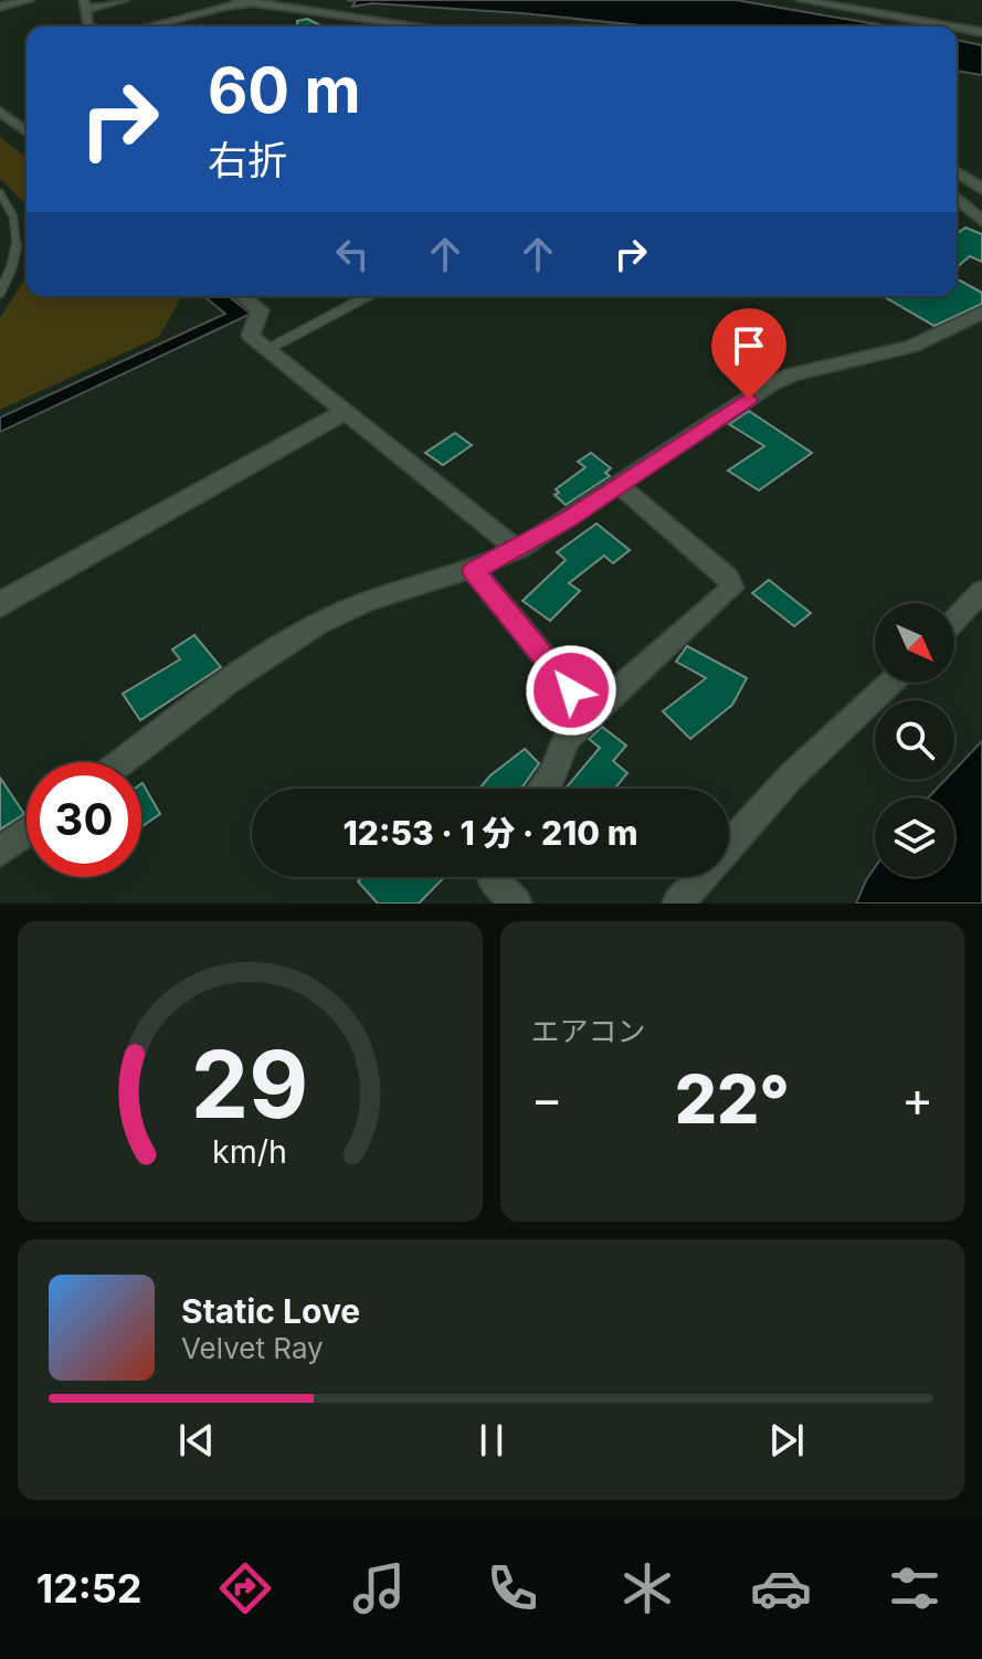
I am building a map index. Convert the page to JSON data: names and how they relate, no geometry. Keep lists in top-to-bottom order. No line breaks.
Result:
{"north":"bottom right","page":{"turn":["60 m","右折"],"limit":"30","trip":"12:53 · 1 分 · 210 m","tile":"エアコン","heat":["−","22°","+"],"song":["Static Love","Velvet Ray"],"tabs":"12:52","gauge":["29","km/h"]}}
